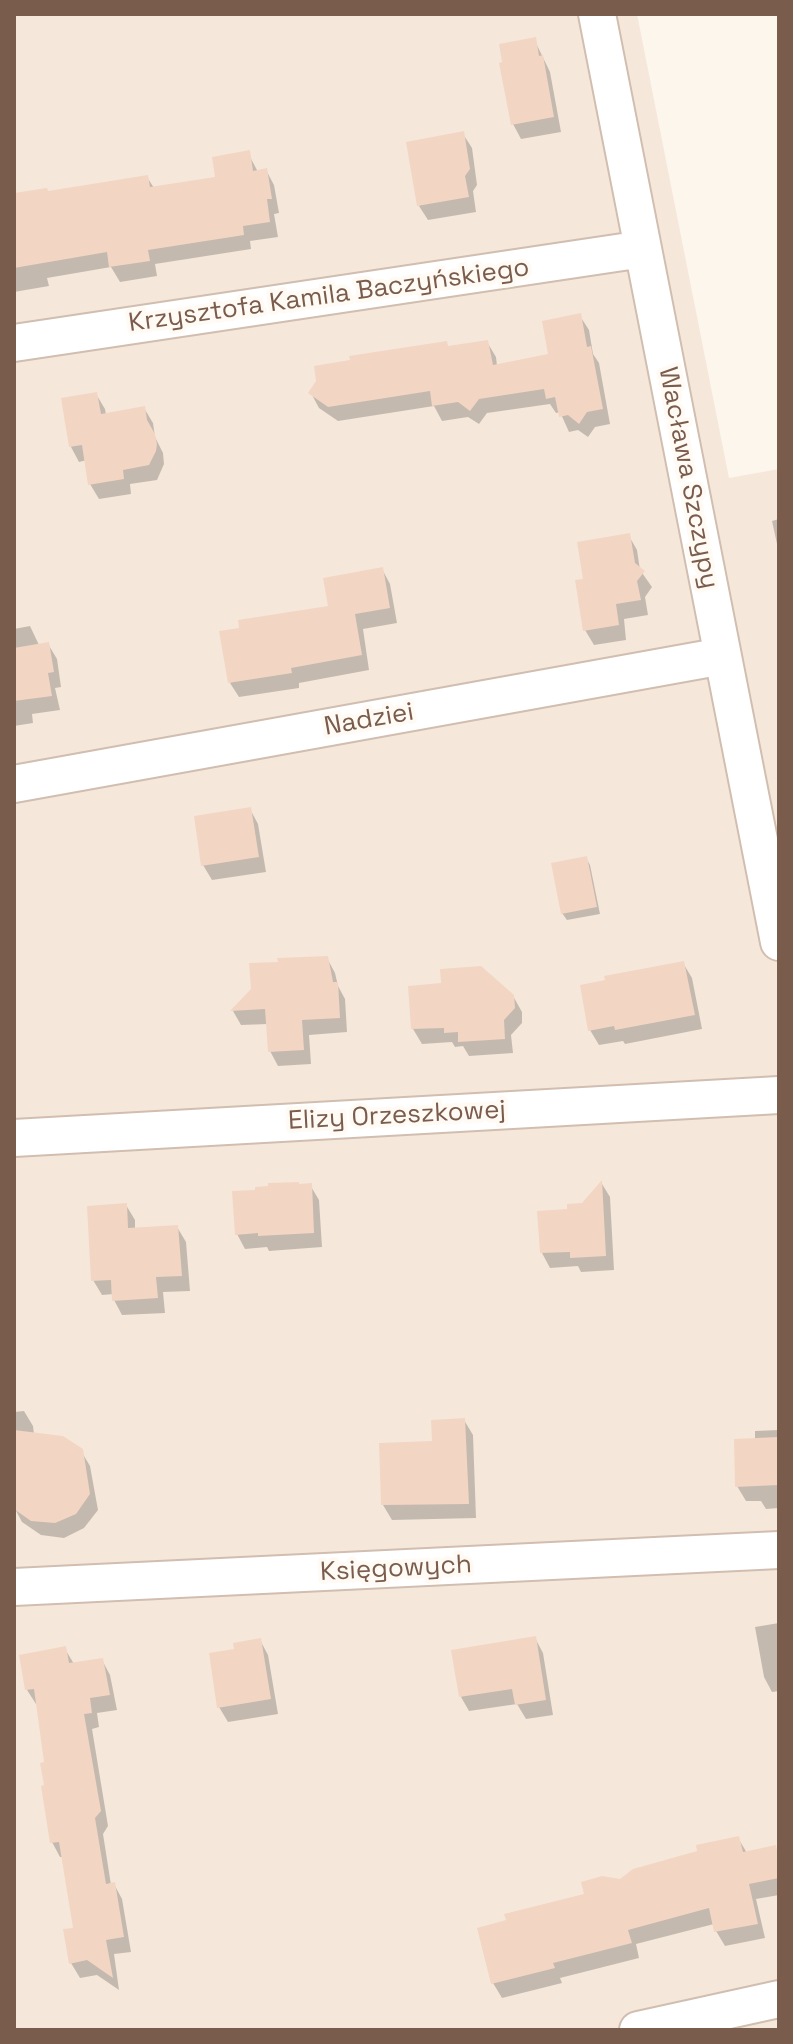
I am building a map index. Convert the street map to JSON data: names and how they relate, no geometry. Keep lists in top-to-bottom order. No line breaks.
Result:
{"streets":{"street":["Krzysztofa Kamila Baczyńskiego","Wacława Szczypy","Nadziei","Elizy Orzeszkowej","Księgowych"]},"crossings":[["Krzysztofa Kamila Baczyńskiego","Wacława Szczypy"],["Wacława Szczypy","Nadziei"]]}
